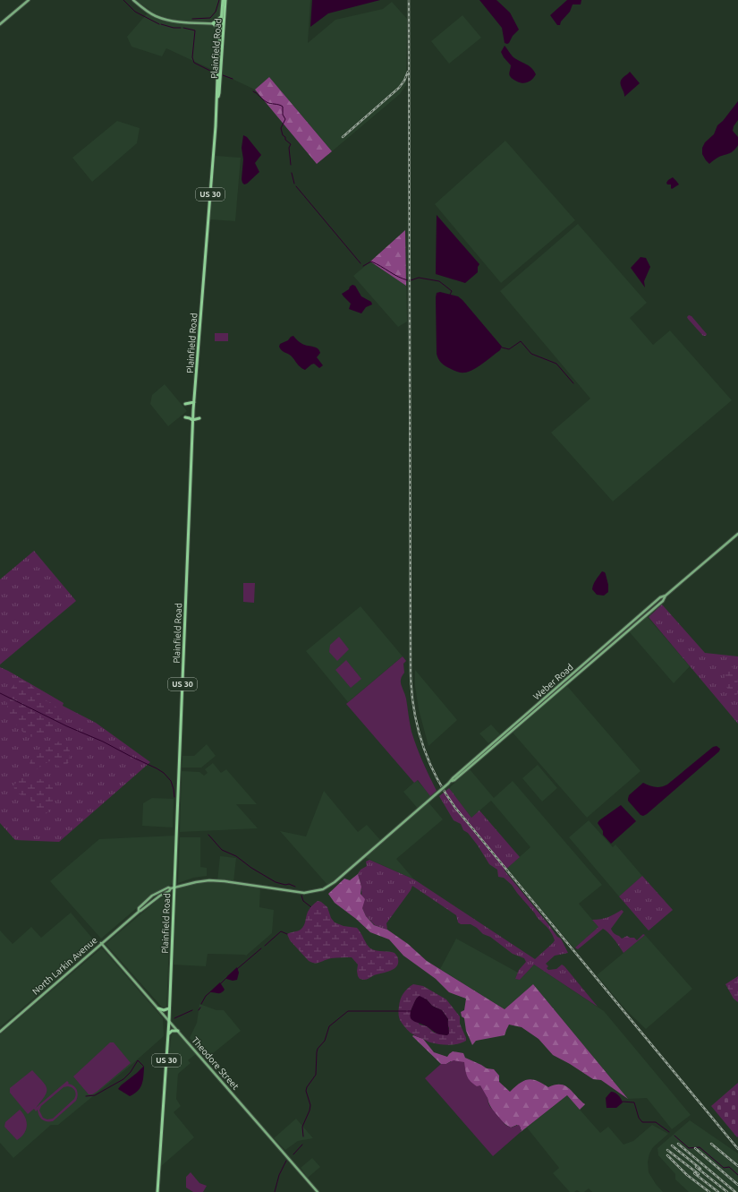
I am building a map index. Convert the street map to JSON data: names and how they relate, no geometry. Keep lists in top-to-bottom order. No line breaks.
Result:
{"streets":{"main road":["Plainfield Road","US 30","Weber Road","North Larkin Avenue","Theodore Street"]},"crossings":[["Plainfield Road","North Larkin Avenue"],["Plainfield Road","Theodore Street"],["Weber Road","North Larkin Avenue"],["North Larkin Avenue","Theodore Street"]]}
